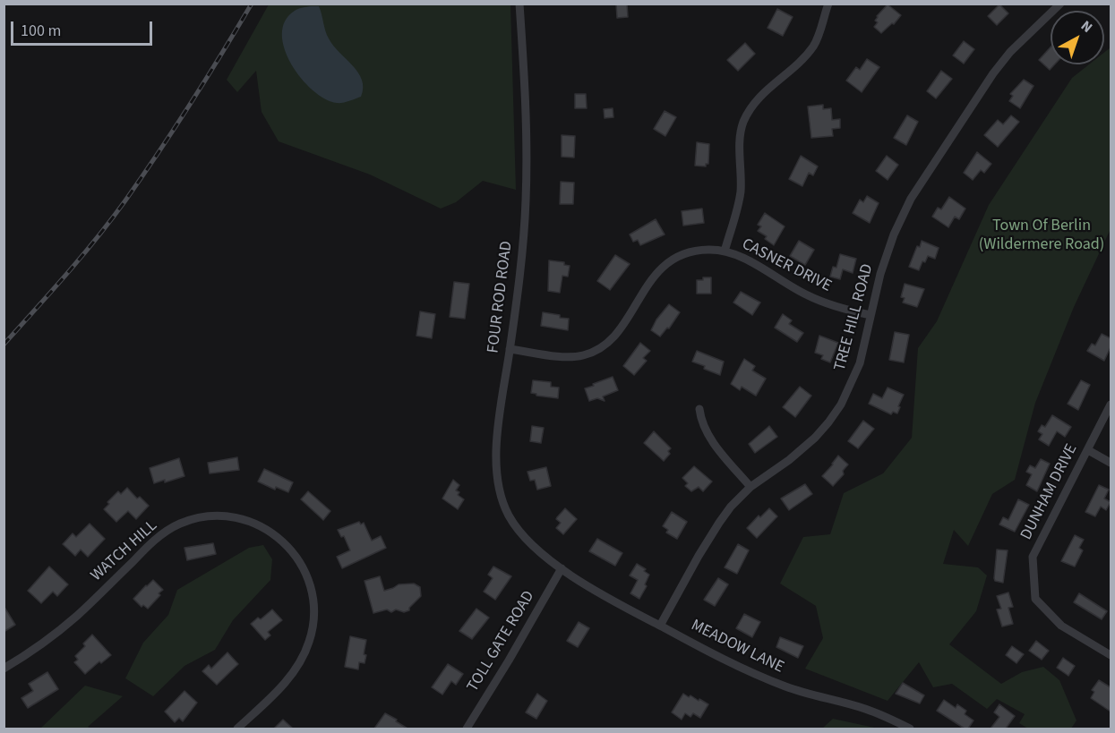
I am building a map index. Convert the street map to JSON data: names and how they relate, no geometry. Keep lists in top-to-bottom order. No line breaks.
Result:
{"streets":{"street":["CASNER DRIVE","FOUR ROD ROAD","TREE HILL ROAD","DUNHAM DRIVE","WATCH HILL","TOLL GATE ROAD","MEADOW LANE"]},"crossings":[["CASNER DRIVE","FOUR ROD ROAD"],["CASNER DRIVE","TREE HILL ROAD"],["FOUR ROD ROAD","TOLL GATE ROAD"],["FOUR ROD ROAD","MEADOW LANE"],["TREE HILL ROAD","MEADOW LANE"],["TOLL GATE ROAD","MEADOW LANE"]],"parks":["Town Of Berlin (Wildermere Road)"],"scale_bar":"100 m","north":"top right"}
